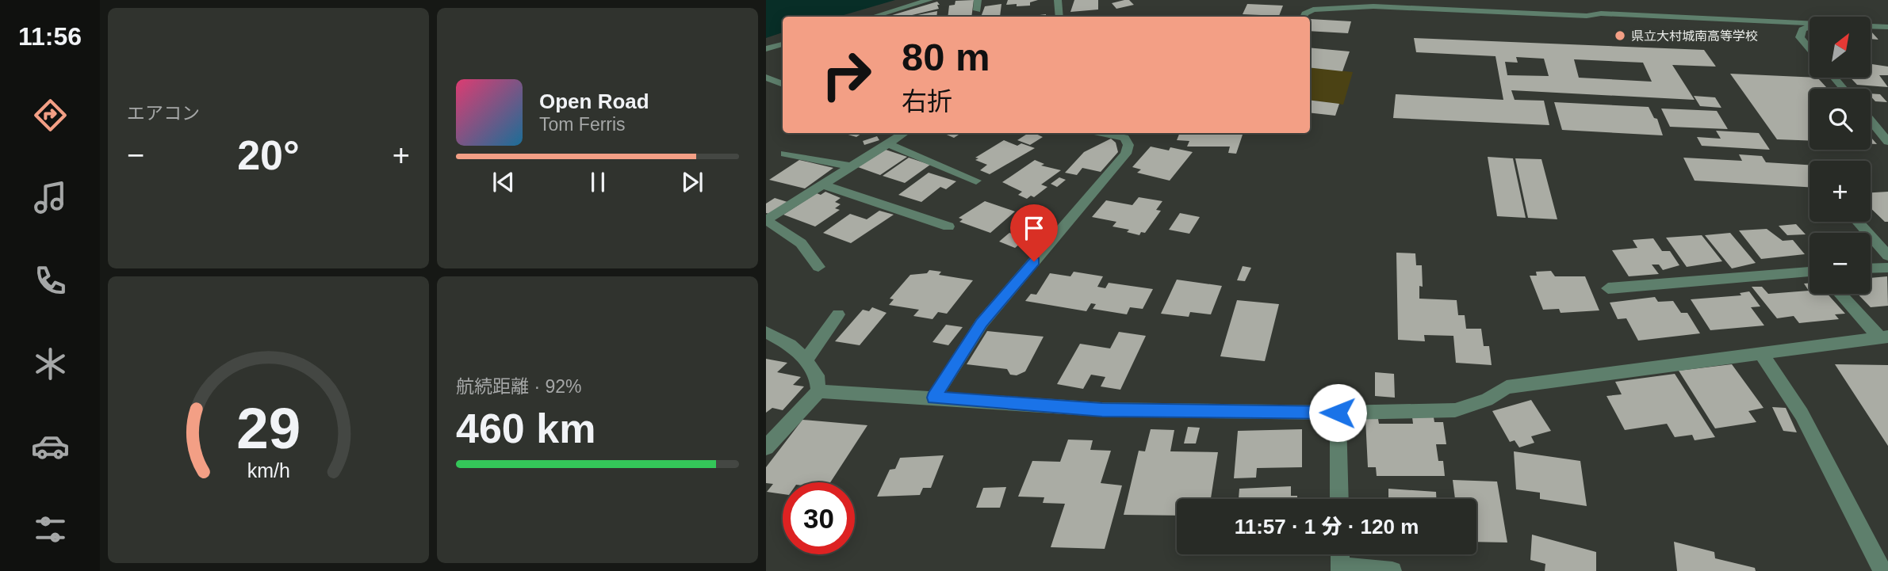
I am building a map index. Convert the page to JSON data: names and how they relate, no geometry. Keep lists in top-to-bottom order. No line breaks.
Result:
{"places":["県立大村城南高等学校"],"north":"top right","page":{"tabs":"11:56","tile":["エアコン",["航続距離 · 92%","460 km"]],"map_buttons":["+","−"],"turn":["80 m","右折"],"song":["Open Road","Tom Ferris"],"heat":["−","20°","+"],"limit":"30","trip":"11:57 · 1 分 · 120 m","gauge":["29","km/h"]}}
